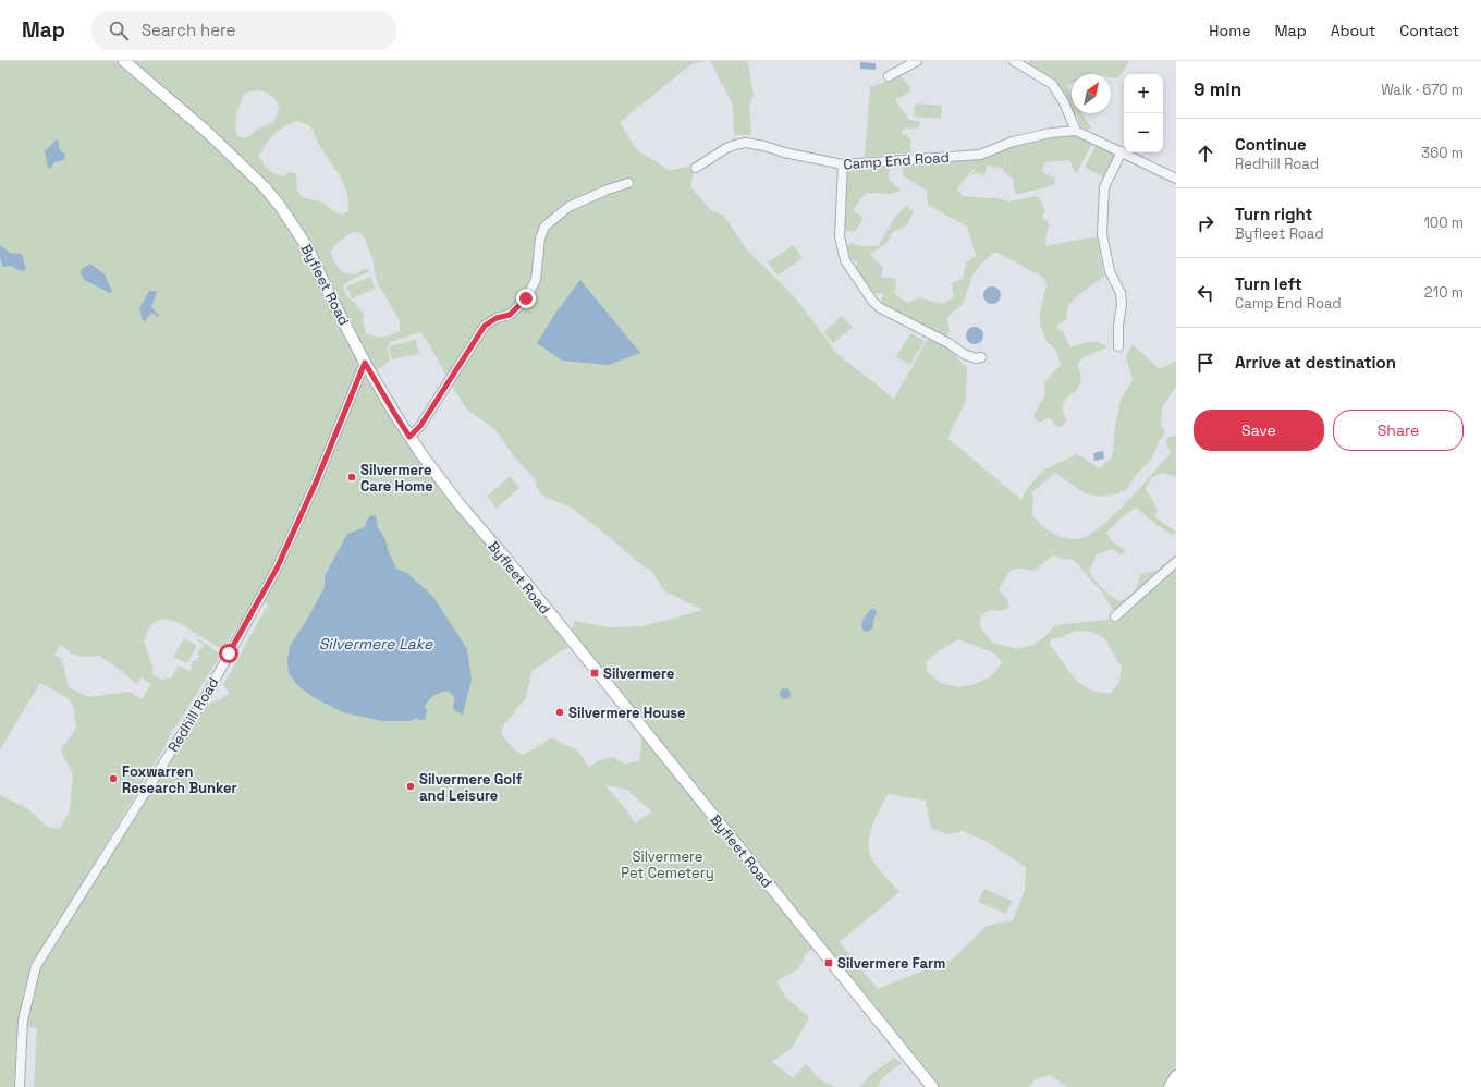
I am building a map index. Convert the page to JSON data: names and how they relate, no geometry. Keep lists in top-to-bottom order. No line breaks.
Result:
{"streets":{"main road":["Byfleet Road"],"street":["Camp End Road","Redhill Road"]},"crossings":[["Byfleet Road","Redhill Road"]],"water":["Silvermere Lake"],"parks":["Silvermere Pet Cemetery"],"places":{"other":["Silvermere Care Home","Silvermere House","Foxwarren Research Bunker","Silvermere Golf and Leisure"],"transit":["Silvermere","Silvermere Farm"]},"north":"top right","page":{"header":"Map","search":"Search here","nav":["Home","Map","About","Contact"],"heading":["9 min","Walk · 670 m"],"map_buttons":["+","−"],"list":[["Continue","Redhill Road","360 m"],["Turn right","Byfleet Road","100 m"],["Turn left","Camp End Road","210 m"],"Arrive at destination"],"buttons":["Save","Share"]}}
